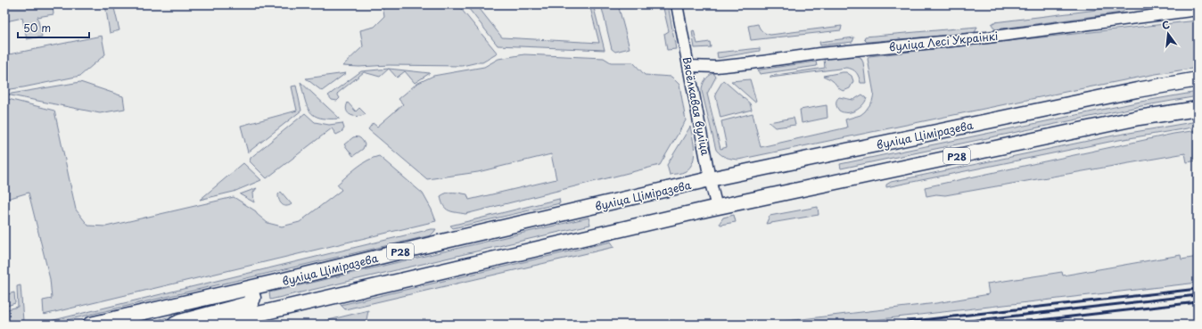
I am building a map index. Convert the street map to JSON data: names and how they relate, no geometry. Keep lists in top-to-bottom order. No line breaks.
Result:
{"streets":{"main road":["вуліца Ціміразева","Р28"],"street":["вуліца Лесі Украінкі","Вясёлкавая вуліца"]},"crossings":[["вуліца Лесі Украінкі","Вясёлкавая вуліца"],["Вясёлкавая вуліца","вуліца Ціміразева"],["Вясёлкавая вуліца","Р28"]],"scale_bar":"50 m","north":"top"}
